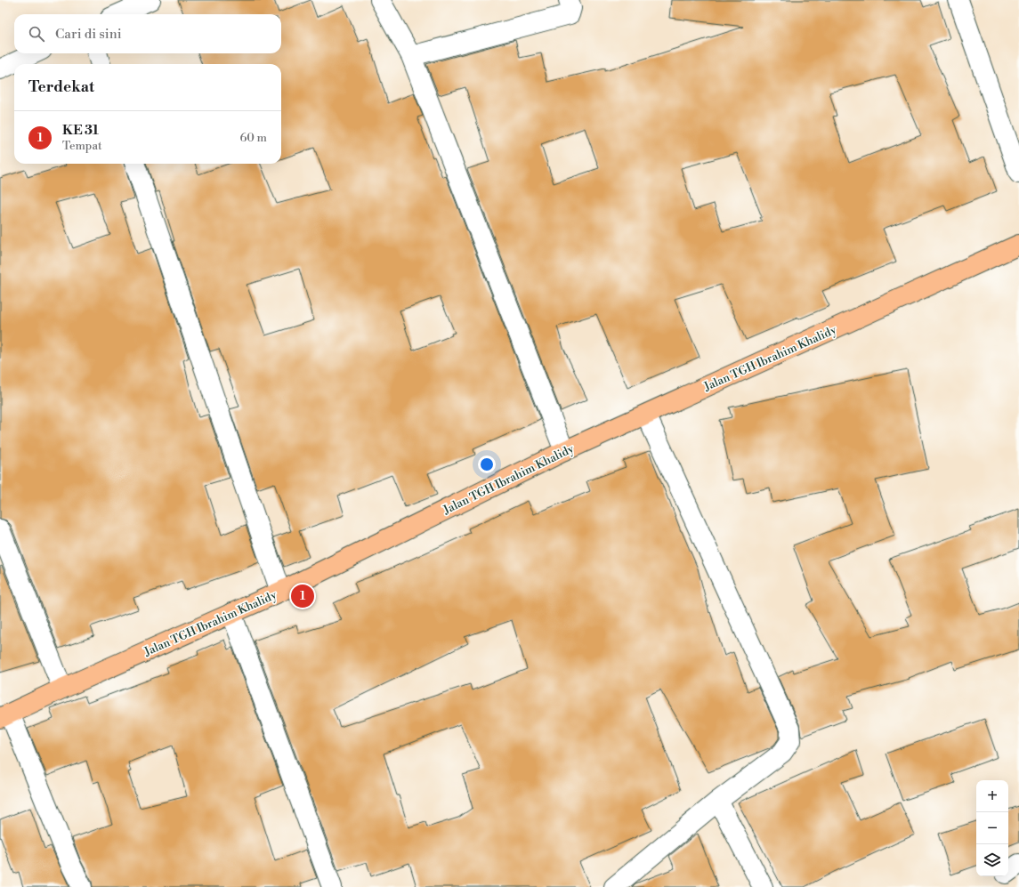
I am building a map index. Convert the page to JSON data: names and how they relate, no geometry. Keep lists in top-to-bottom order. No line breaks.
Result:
{"streets":{"main road":["Jalan TGH Ibrahim Khalidy"]},"page":{"search":"Cari di sini","heading":"Terdekat","list":[{"mark":"1","name":"KE 31","note":"Tempat","value":"60 m"}],"pins":"1","map_buttons":["+","−"]}}
